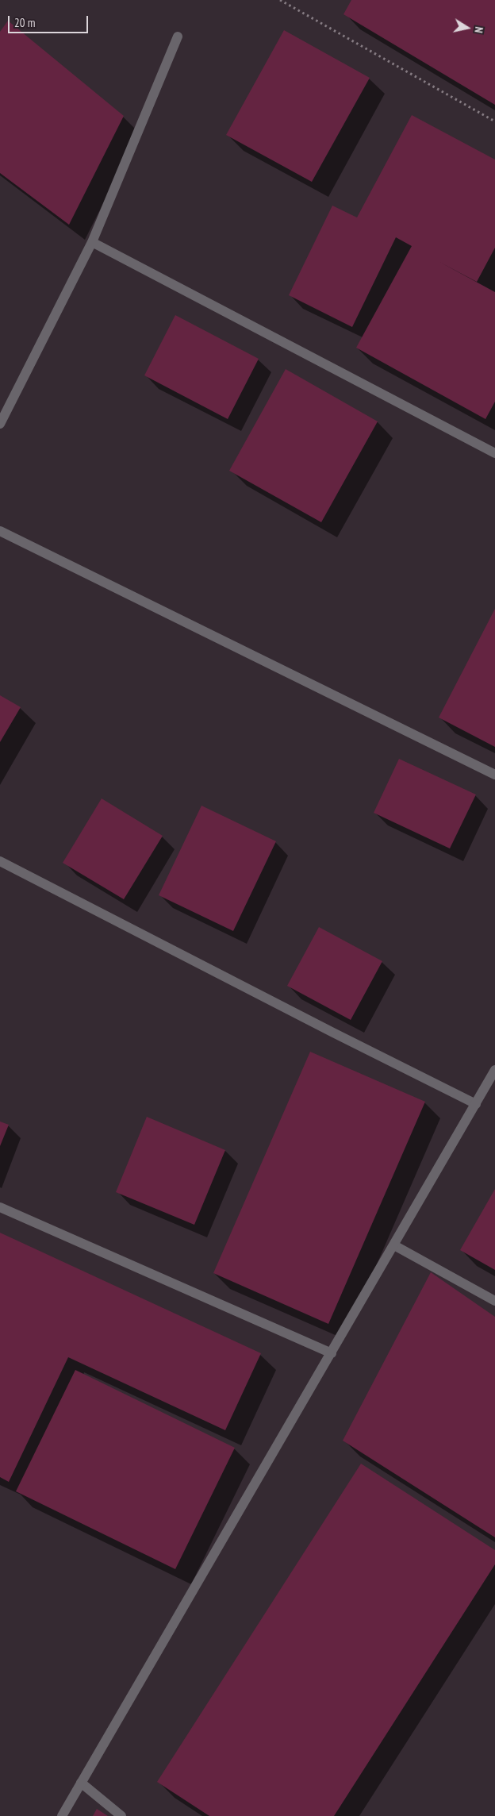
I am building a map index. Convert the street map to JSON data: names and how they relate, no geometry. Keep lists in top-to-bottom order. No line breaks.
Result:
{"scale_bar":"20 m","north":"right"}
